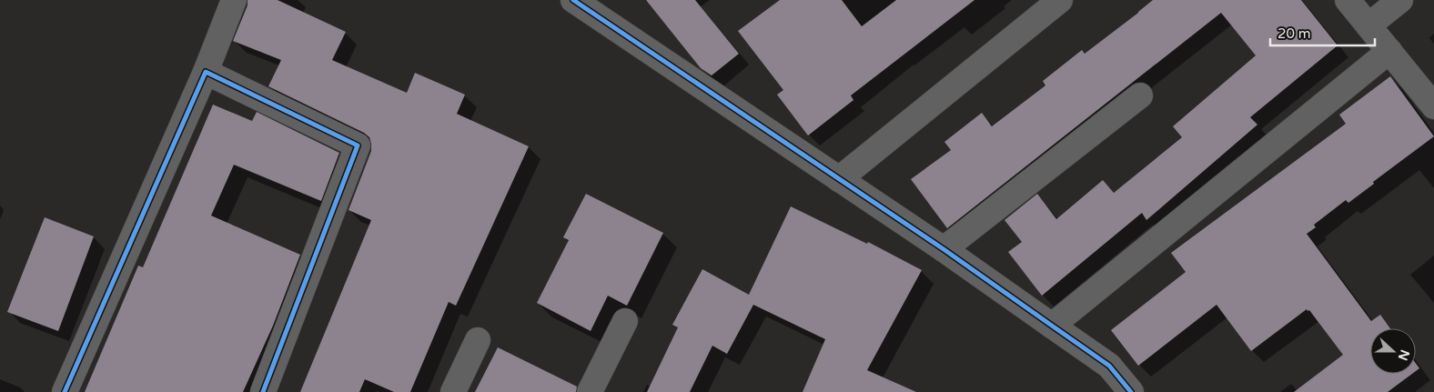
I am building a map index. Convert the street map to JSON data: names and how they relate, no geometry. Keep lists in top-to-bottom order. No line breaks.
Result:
{"scale_bar":"20 m","north":"right"}
